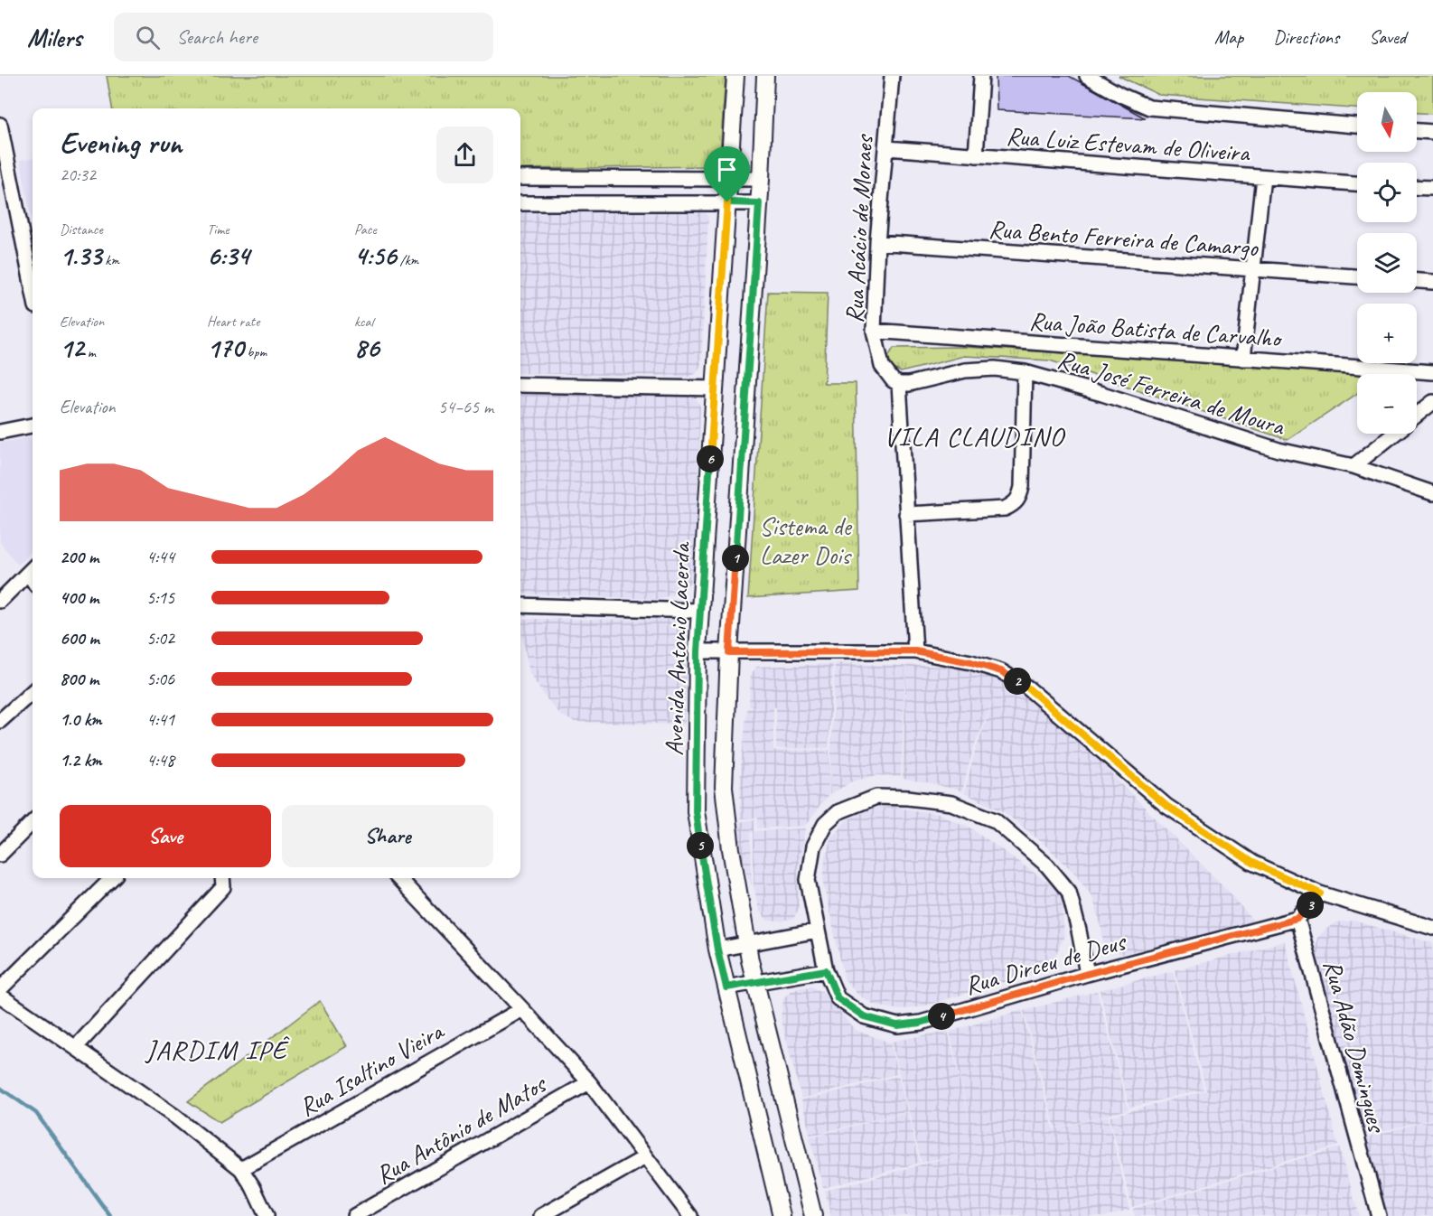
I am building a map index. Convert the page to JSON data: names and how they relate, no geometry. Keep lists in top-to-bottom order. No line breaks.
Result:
{"streets":{"main road":["Avenida Antonio Lacerda"],"street":["Rua Luiz Estevam de Oliveira","Rua Acácio de Moraes","Rua Bento Ferreira de Camargo","Rua João Batista de Carvalho","Rua José Ferreira de Moura","Rua Dirceu de Deus","Rua Adão Domingues","Rua Isaltino Vieira","Rua Antônio de Matos"]},"crossings":[["Rua Luiz Estevam de Oliveira","Rua Acácio de Moraes"],["Rua Acácio de Moraes","Rua Bento Ferreira de Camargo"],["Rua Acácio de Moraes","Rua João Batista de Carvalho"],["Rua Acácio de Moraes","Rua José Ferreira de Moura"],["Rua Dirceu de Deus","Rua Adão Domingues"]],"districts":["VILA CLAUDINO","JARDIM IPÊ"],"parks":["Sistema de Lazer Dois"],"north":"bottom","page":{"header":"Milers","search":"Search here","nav":["Map","Directions","Saved"],"map_buttons":["+","−"],"heading":["Evening run","20:32"],"stats":[["Distance","1.33 km"],["Time","6:34"],["Pace","4:56 /km"],["Elevation","12 m"],["Heart rate","170 bpm"],["kcal","86"]],"chart":["Elevation","54–65 m"],"pins":["6","1","2","5","3","4"],"list":[{"name":"200 m","note":"4:44"},{"name":"400 m","note":"5:15"},{"name":"600 m","note":"5:02"},{"name":"800 m","note":"5:06"},{"name":"1.0 km","note":"4:41"},{"name":"1.2 km","note":"4:48"}],"buttons":["Save","Share"]}}
